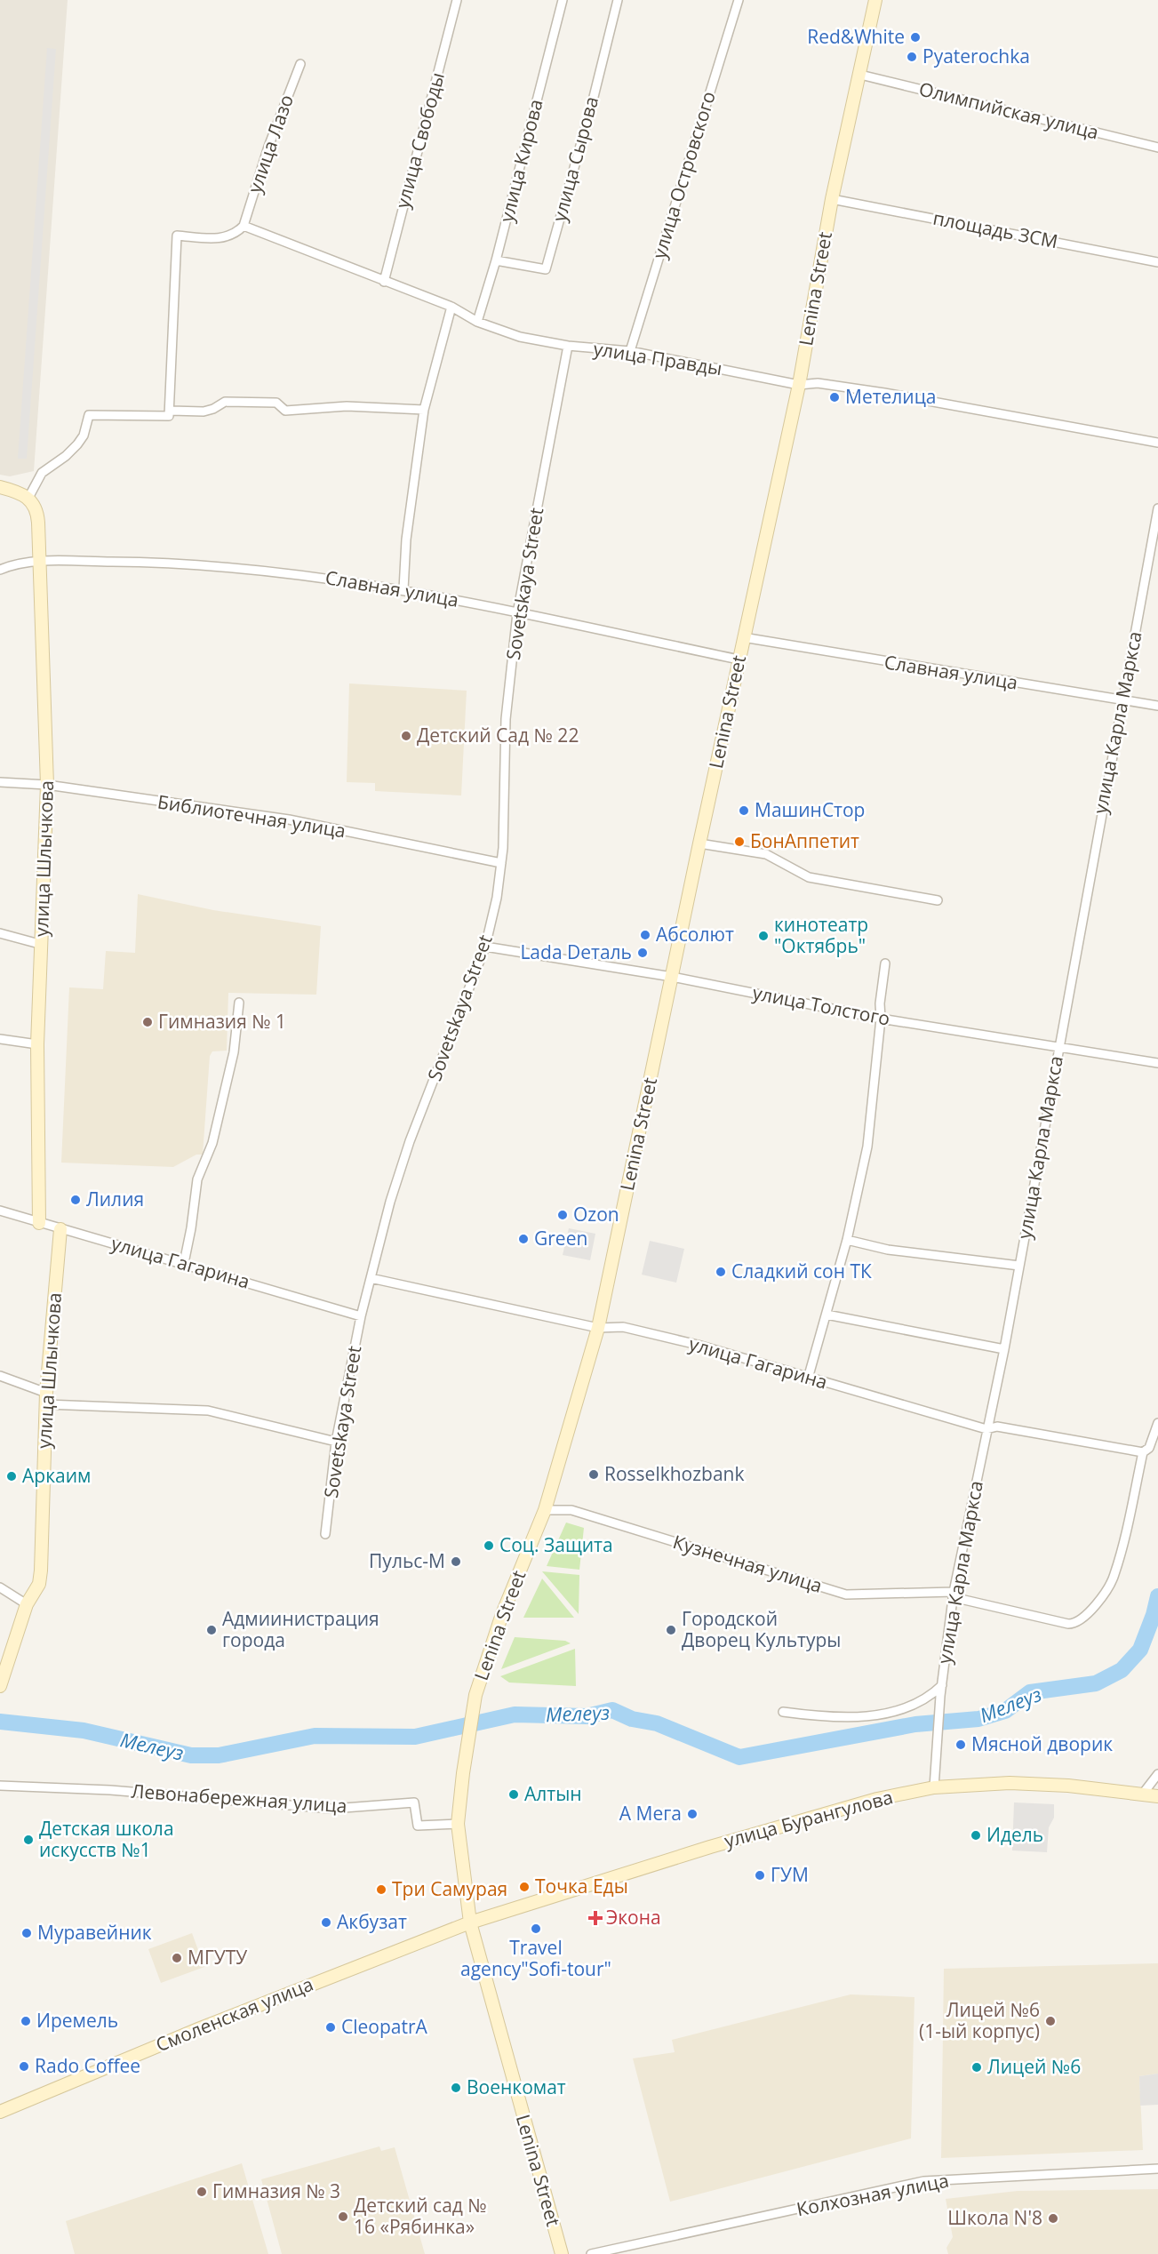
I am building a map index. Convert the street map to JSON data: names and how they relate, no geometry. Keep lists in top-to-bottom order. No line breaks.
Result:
{"streets":{"main road":["Lenina Street","улица Шлычкова","улица Бурангулова","Смоленская улица"],"street":["Олимпийская улица","улица Свободы","улица Лазо","улица Сырова","улица Кирова","улица Островского","площадь ЗСМ","улица Правды","Sovetskaya Street","Славная улица","улица Карла Маркса","Библиотечная улица","улица Толстого","улица Гагарина","Кузнечная улица","Левонабережная улица","Колхозная улица"]},"crossings":[["Олимпийская улица","Lenina Street"],["улица Свободы","улица Правды"],["улица Лазо","улица Правды"],["улица Сырова","улица Кирова"],["улица Кирова","улица Правды"],["улица Островского","улица Правды"],["площадь ЗСМ","Lenina Street"],["Lenina Street","улица Правды"],["Lenina Street","Славная улица"],["Lenina Street","улица Толстого"],["Lenina Street","улица Гагарина"],["Lenina Street","Кузнечная улица"],["Lenina Street","Левонабережная улица"],["Lenina Street","улица Бурангулова"],["Lenina Street","Смоленская улица"],["улица Правды","Sovetskaya Street"],["Sovetskaya Street","Славная улица"],["Sovetskaya Street","Библиотечная улица"],["Sovetskaya Street","улица Толстого"],["Sovetskaya Street","улица Гагарина"],["Славная улица","улица Карла Маркса"],["Славная улица","улица Шлычкова"],["улица Карла Маркса","улица Толстого"],["улица Карла Маркса","улица Гагарина"],["улица Карла Маркса","Кузнечная улица"],["улица Карла Маркса","улица Бурангулова"],["Библиотечная улица","улица Шлычкова"],["улица Шлычкова","улица Гагарина"],["улица Гагарина","Кузнечная улица"],["улица Бурангулова","Смоленская улица"]],"water":["Мелеуз"],"places":{"other":["Red&White","Pyaterochka","Метелица","Детский Сад № 22","МашинСтор","БонАппетит","Абсолют","кинотеатр \"Октябрь\"","Lada Dеталь","Гимназия № 1","Лилия","Ozon","Green","Сладкий сон ТК","Rosselkhozbank","Аркаим","Соц. Защита","Пульс-М","Адмиинистрация города","Городской Дворец Культуры","Мясной дворик","Алтын","А Мега","Идель","Детская школа искусств №1","ГУМ","Точка Еды","Три Самурая","Акбузат","Travel agency\"Sofi-tour\"","Муравейник","МГУТУ","Иремель","Лицей №6 (1-ый корпус)","CleopatrA","Rado Coffee","Лицей №6","Военкомат","Гимназия № 3","Детский сад № 16 «Рябинка»","Школа N'8"],"health":["Экона"]}}
